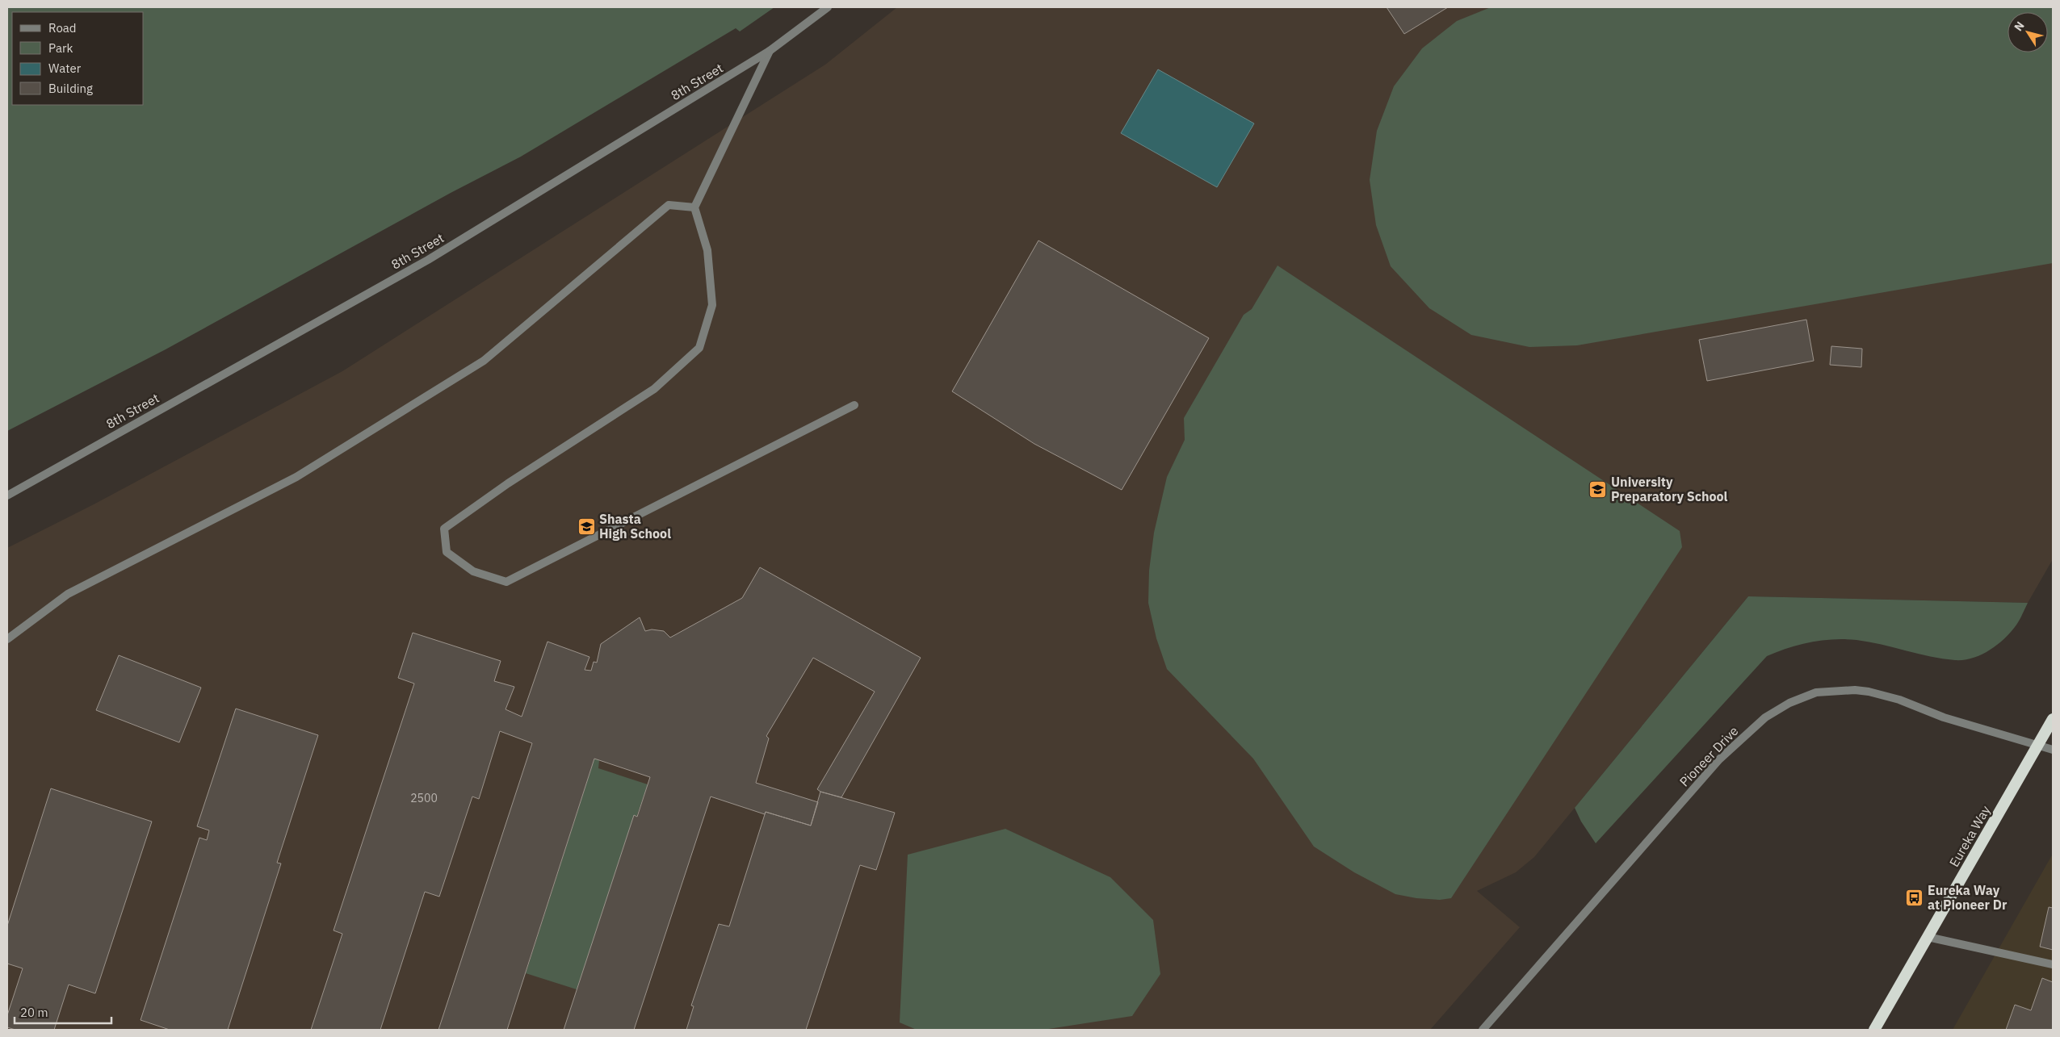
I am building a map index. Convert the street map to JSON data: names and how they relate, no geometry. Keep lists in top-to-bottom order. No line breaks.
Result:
{"streets":{"highway":["Eureka Way"],"street":["8th Street","Pioneer Drive"]},"crossings":[["Pioneer Drive","Eureka Way"]],"places":{"school or university":["University Preparatory School","Shasta High School"],"bus stop":["Eureka Way at Pioneer Dr"]},"house_numbers":["2500"],"legend":["Road","Park","Water","Building"],"scale_bar":"20 m","north":"top left"}
